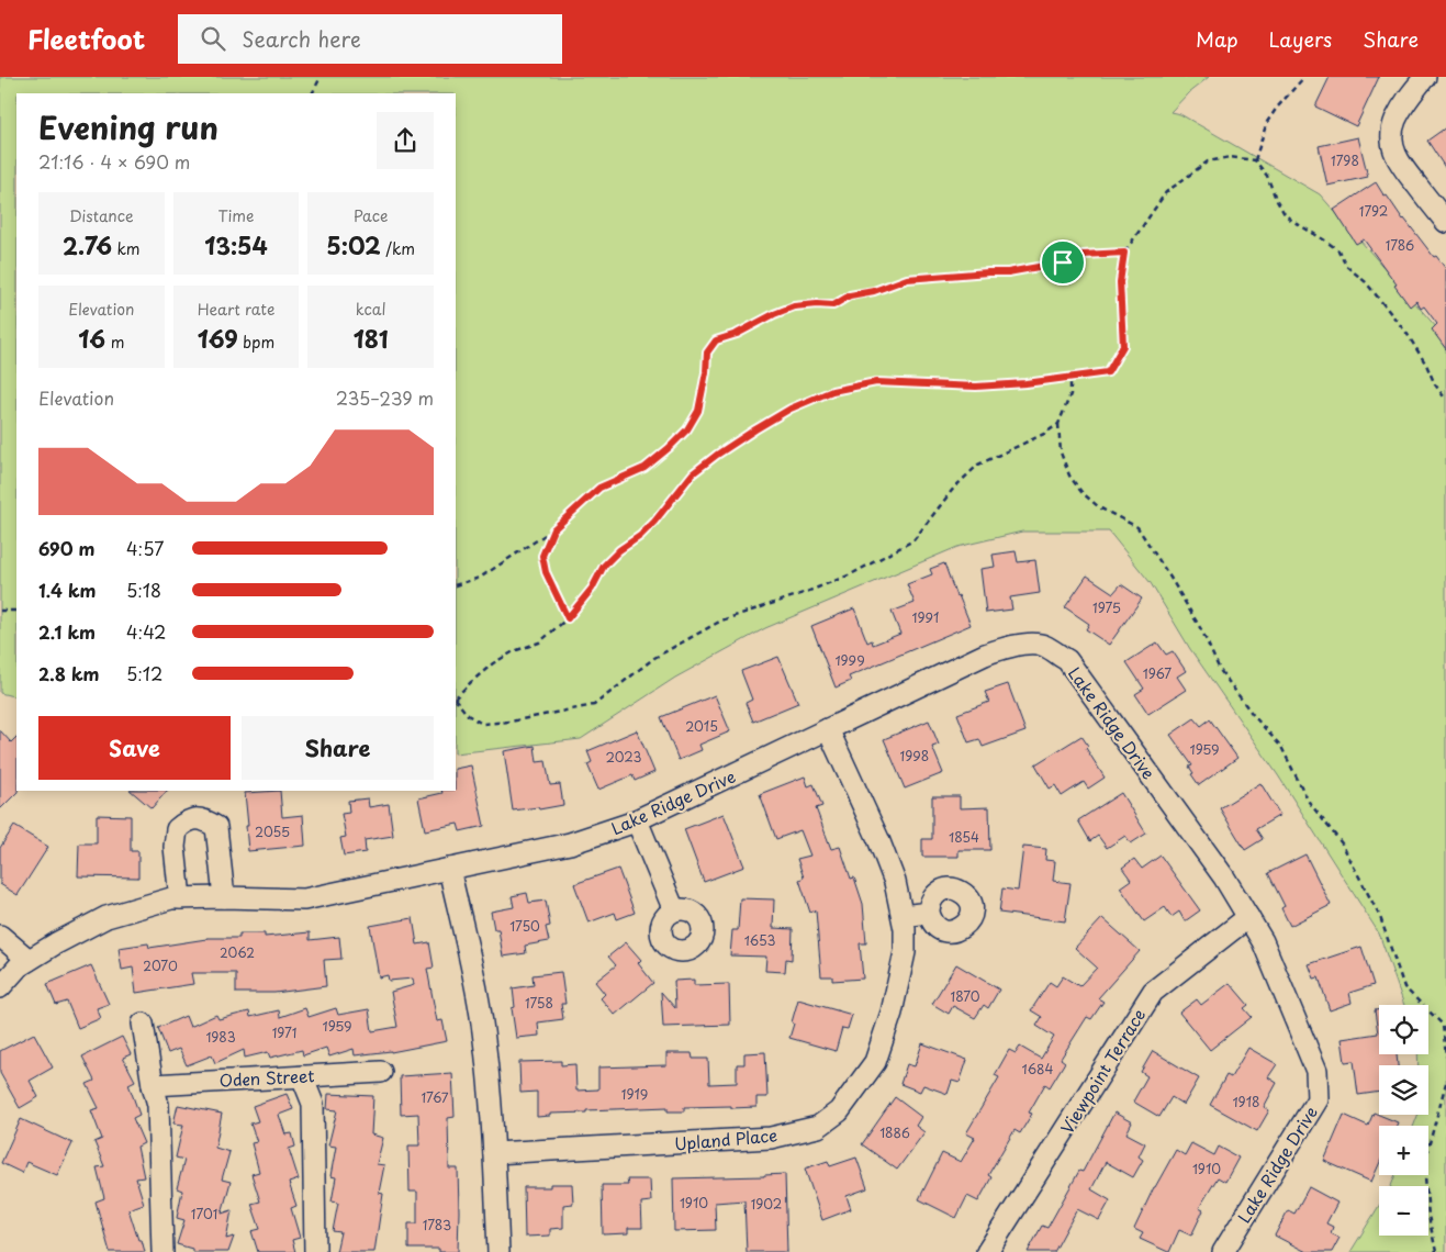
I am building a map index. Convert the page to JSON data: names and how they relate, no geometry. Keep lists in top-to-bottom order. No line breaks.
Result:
{"streets":{"street":["Lake Ridge Drive","Viewpoint Terrace","Oden Street","Upland Place"]},"crossings":[["Lake Ridge Drive","Viewpoint Terrace"],["Lake Ridge Drive","Upland Place"]],"house_numbers":["1798","1792","1786","1975","1991","1999","1967","2015","1959","1998","2023","2055","1854","1750","1653","2062","2070","1870","1758","1959","1971","1983","1684","1919","1767","1918","1886","1910","1910","1902","1701","1783"],"page":{"header":"Fleetfoot","search":"Search here","nav":["Map","Layers","Share"],"heading":["Evening run","21:16 · 4 × 690 m"],"stats":[["Distance","2.76 km"],["Time","13:54"],["Pace","5:02 /km"],["Elevation","16 m"],["Heart rate","169 bpm"],["kcal","181"]],"chart":["Elevation","235–239 m"],"list":[{"name":"690 m","note":"4:57"},{"name":"1.4 km","note":"5:18"},{"name":"2.1 km","note":"4:42"},{"name":"2.8 km","note":"5:12"}],"buttons":["Save","Share"],"map_buttons":["+","−"]}}
